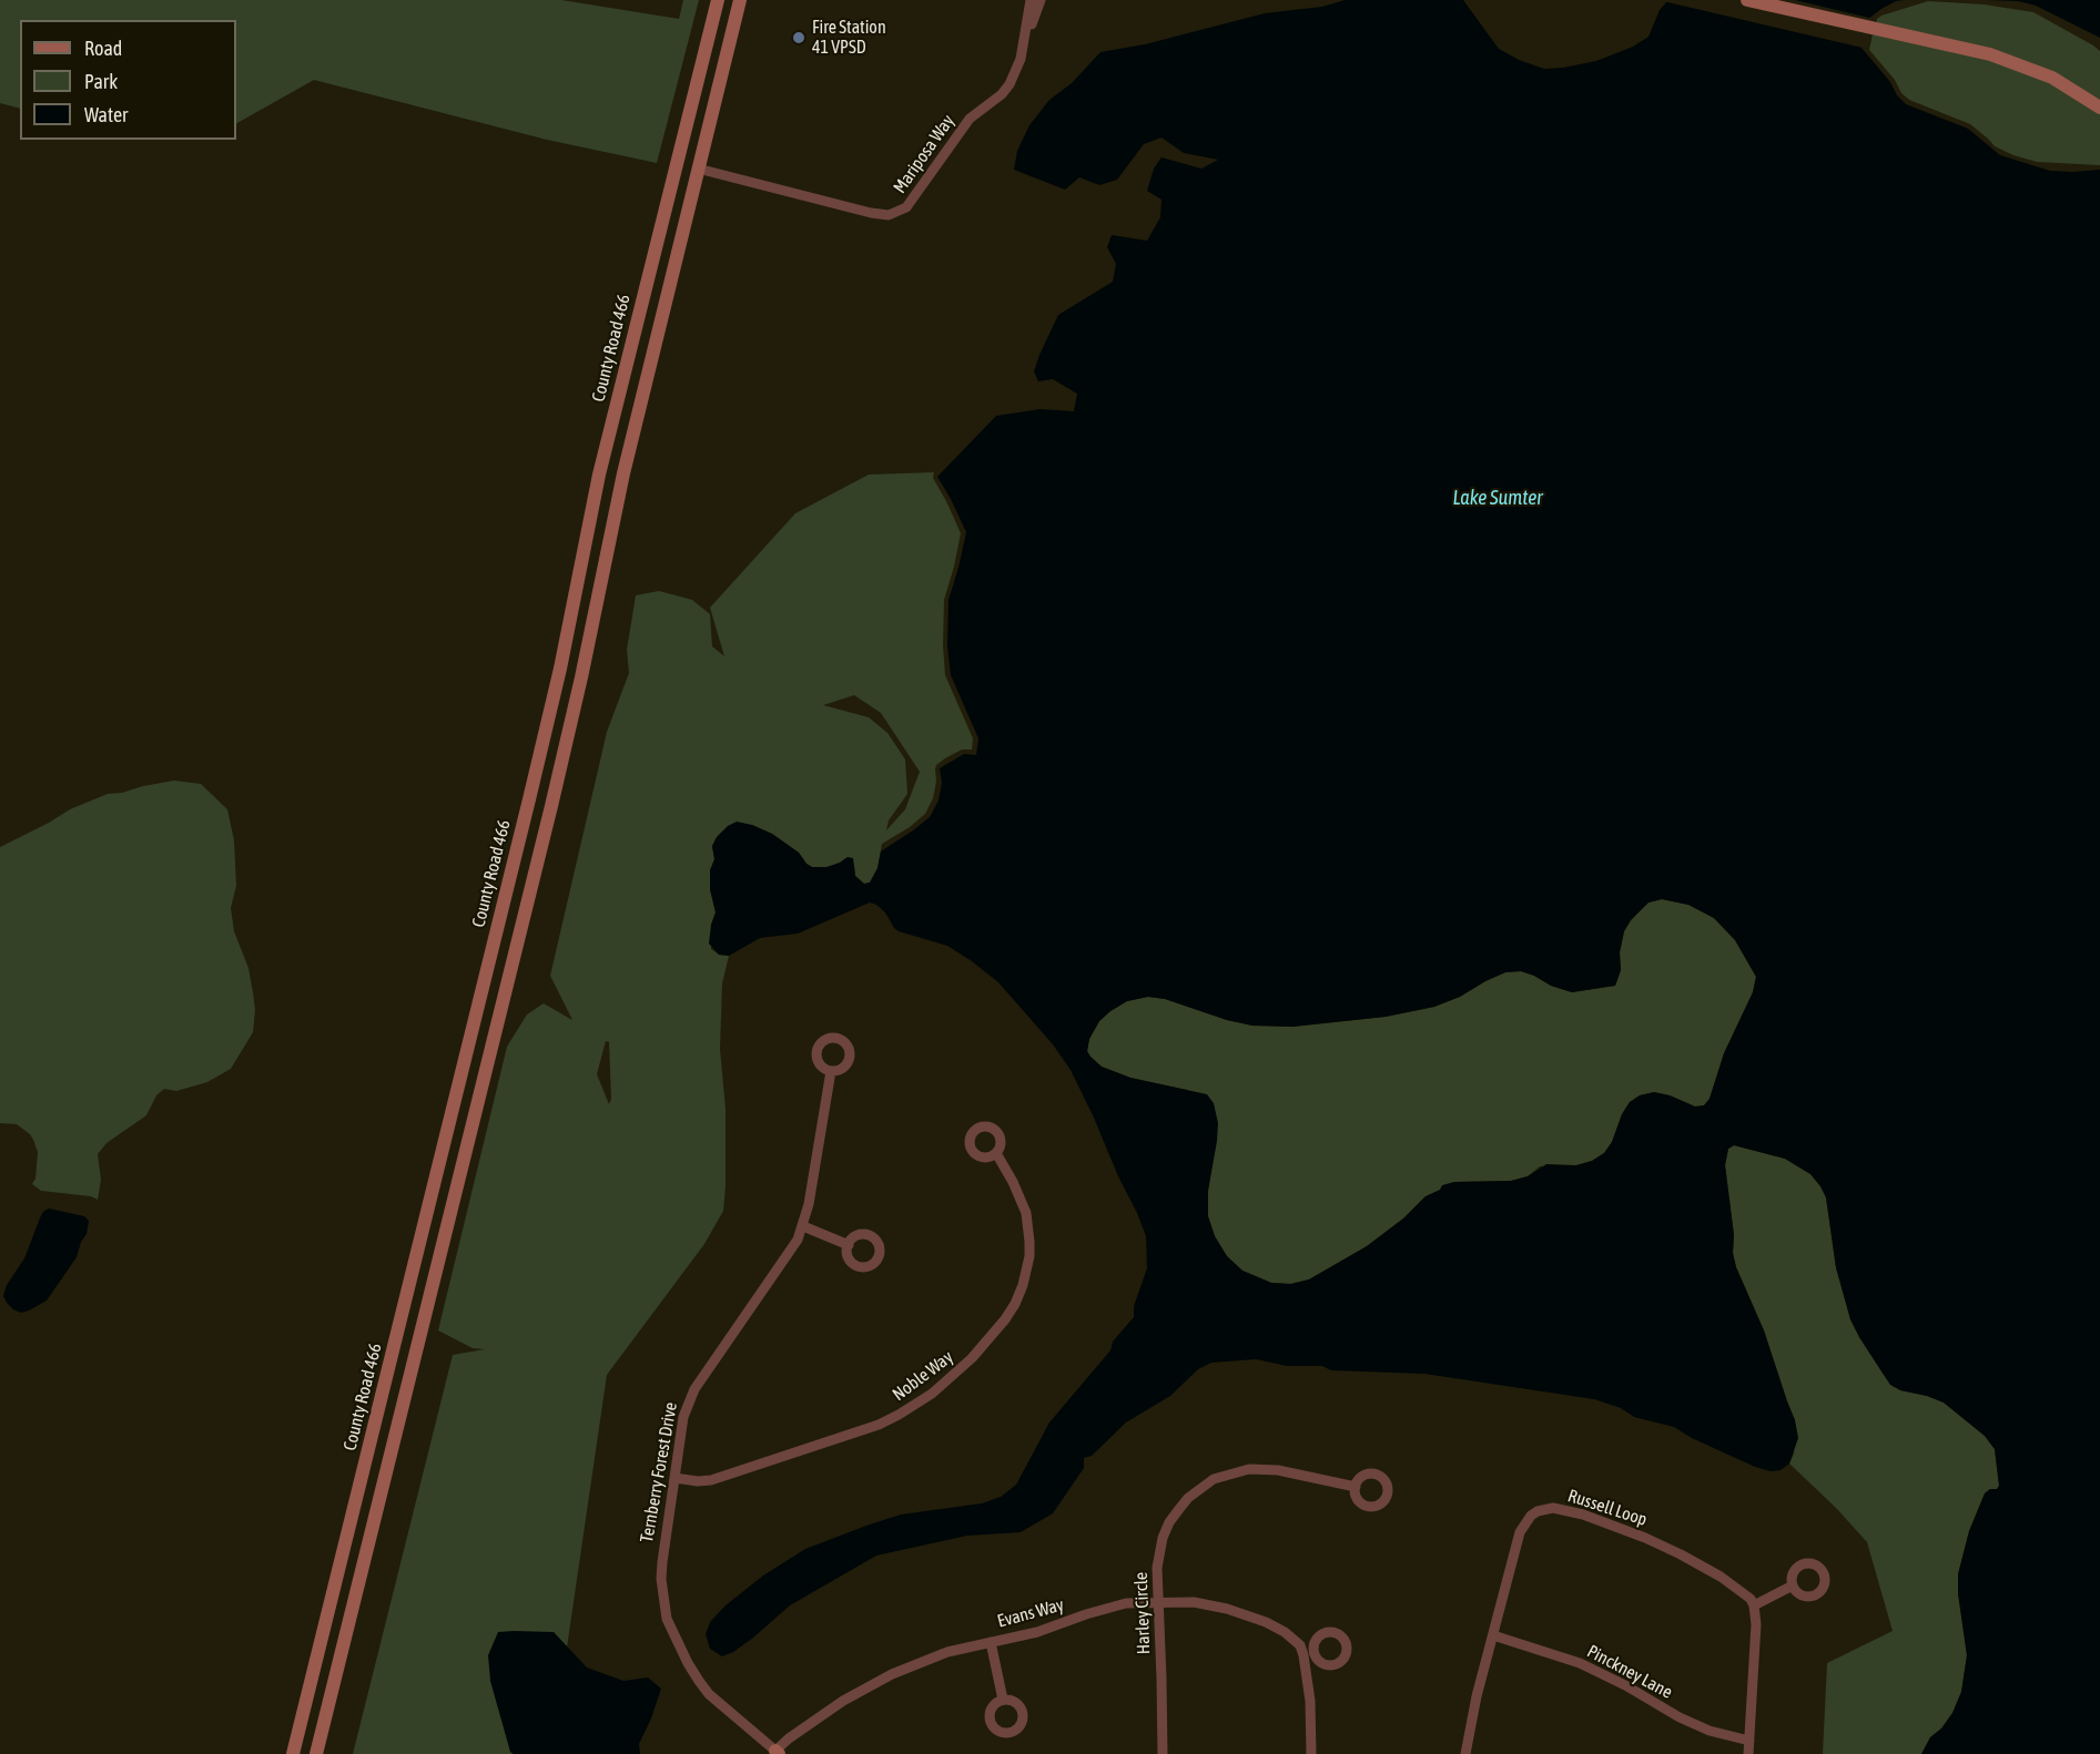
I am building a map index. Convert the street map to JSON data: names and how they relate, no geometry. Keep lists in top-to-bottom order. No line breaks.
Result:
{"streets":{"main road":["County Road 466"],"street":["Mariposa Way","Noble Way","Ternberry Forest Drive","Russell Loop","Evans Way","Harley Circle","Pinckney Lane"]},"crossings":[["Noble Way","Ternberry Forest Drive"],["Ternberry Forest Drive","Evans Way"],["Russell Loop","Pinckney Lane"],["Evans Way","Harley Circle"]],"water":["Lake Sumter"],"places":["Fire Station 41 VPSD"],"legend":["Road","Park","Water"]}
